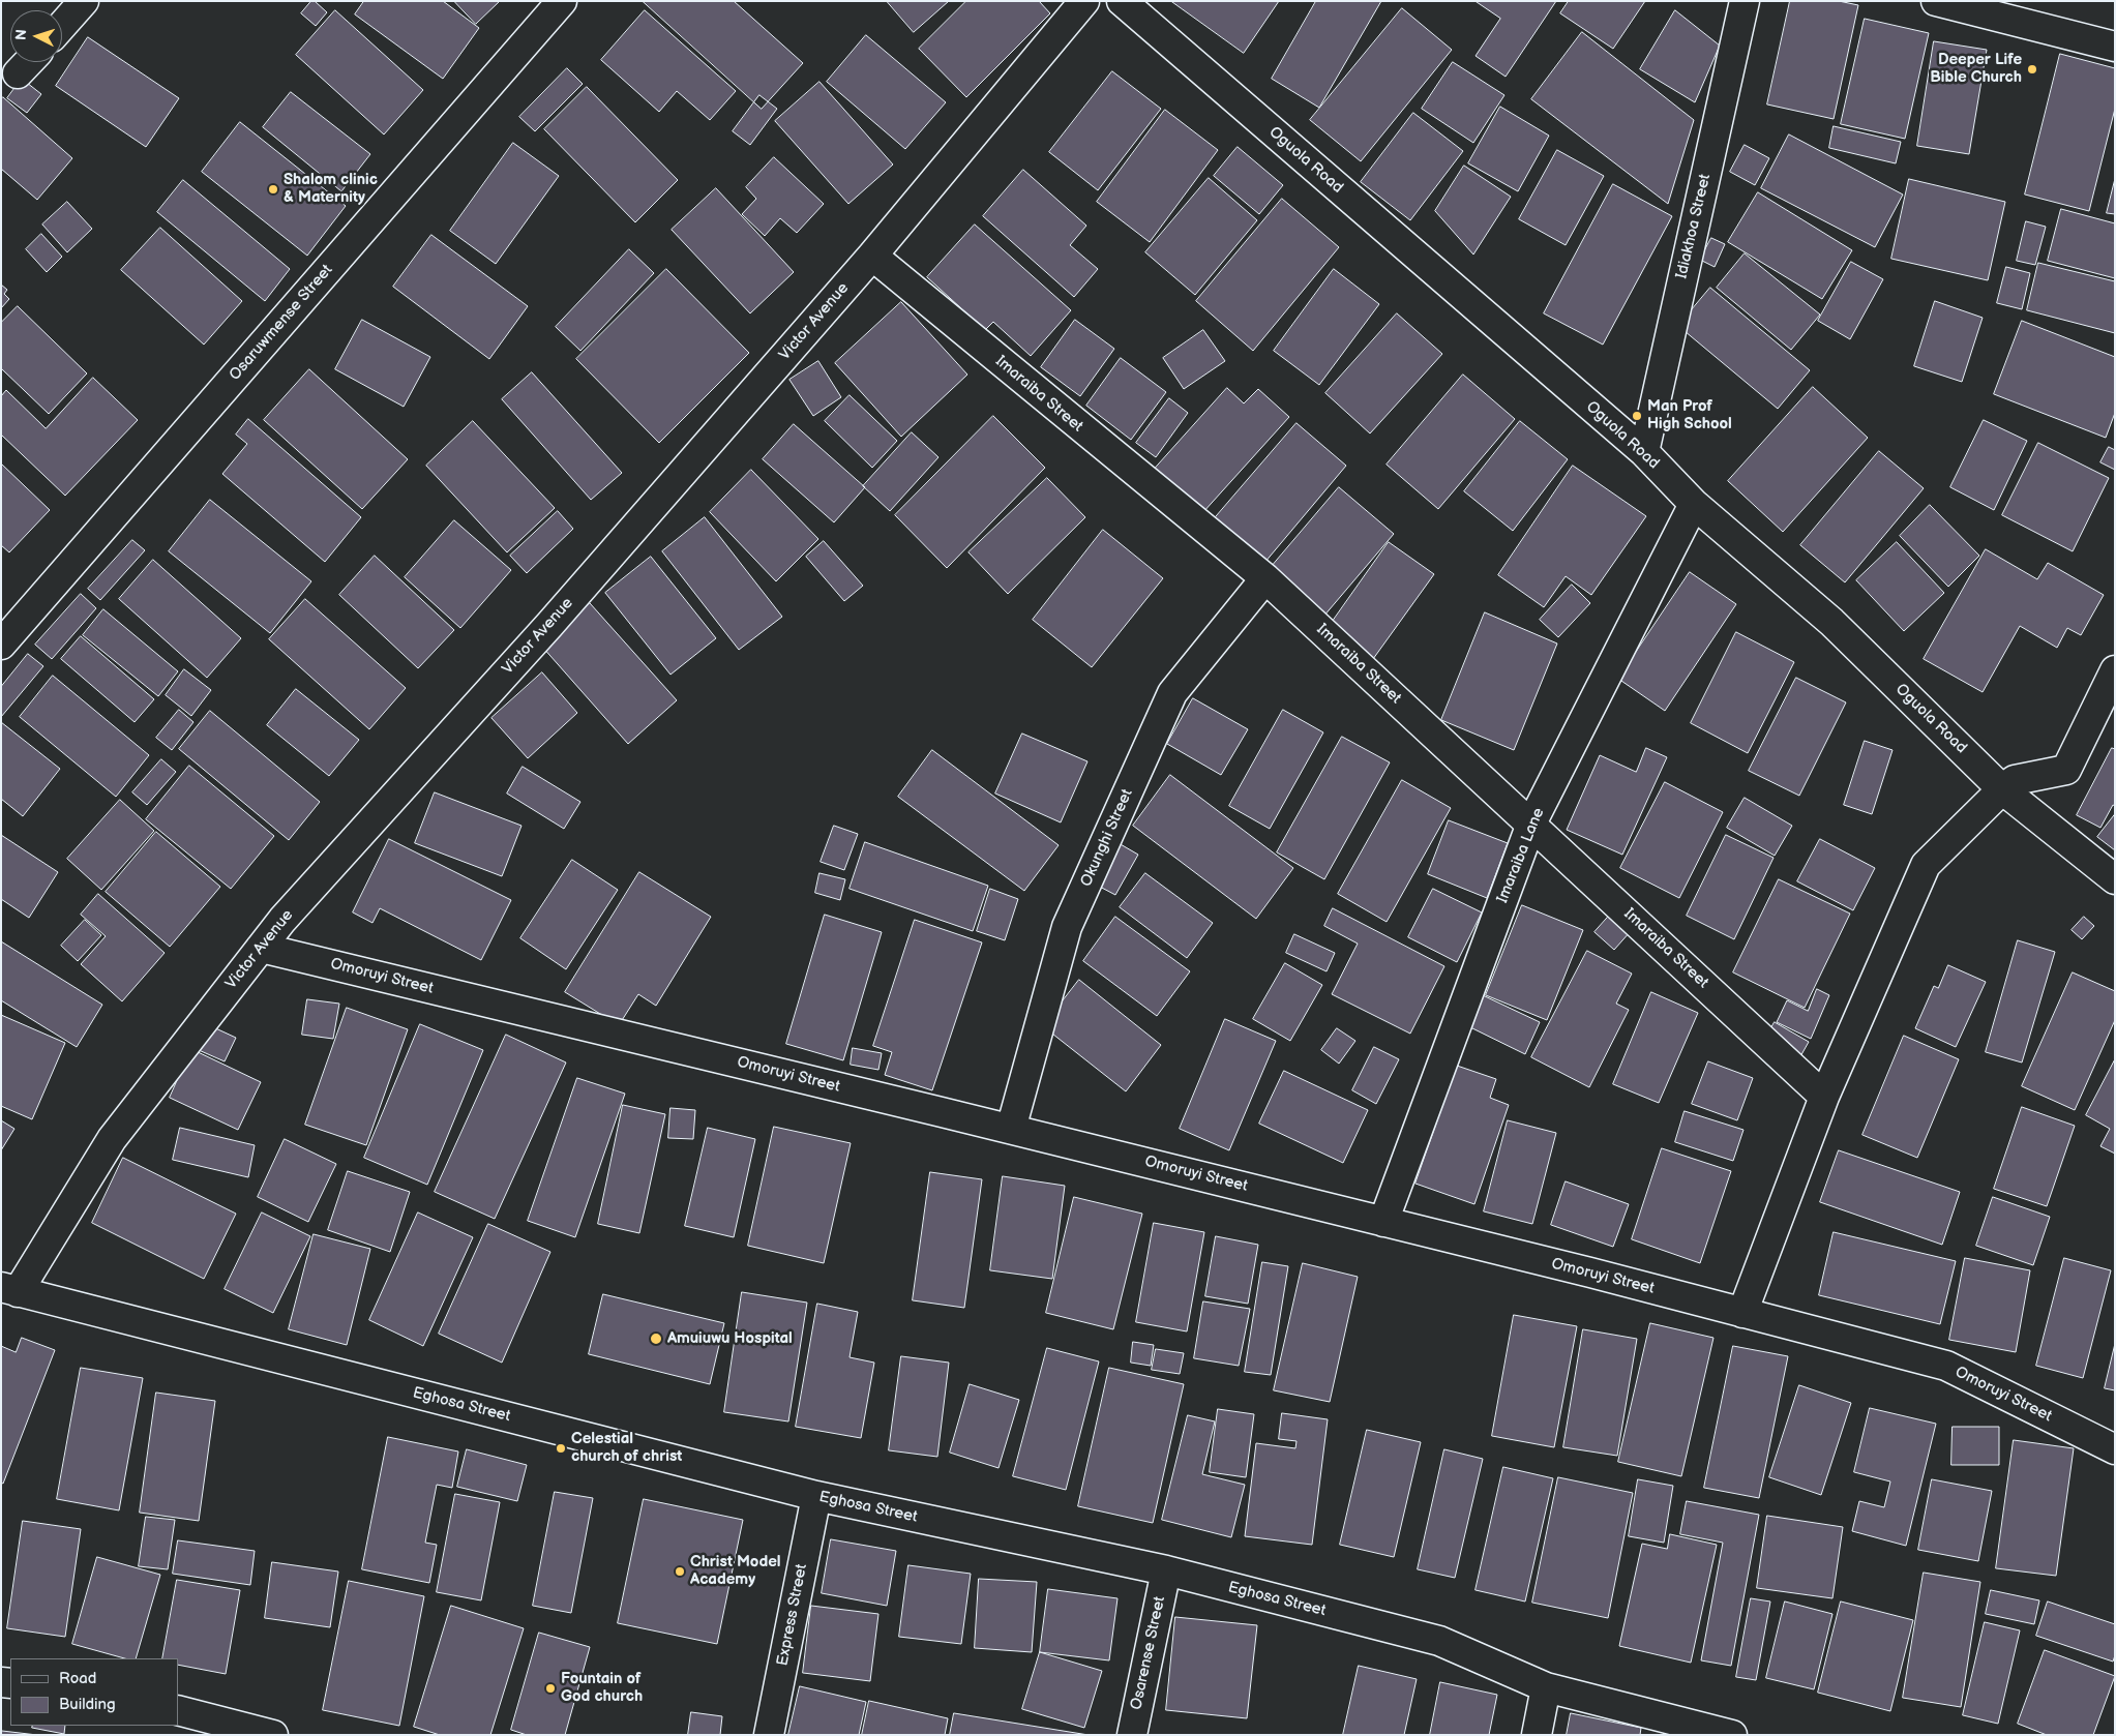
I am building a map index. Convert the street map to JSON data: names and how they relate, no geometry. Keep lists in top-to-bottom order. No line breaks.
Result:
{"streets":{"street":["Oguola Road","Idiakhoa Street","Victor Avenue","Osaruwmense Street","Imaraiba Street","Okunghi Street","Imaraiba Lane","Omoruyi Street","Eghosa Street","Express Street","Osarense Street"]},"crossings":[["Oguola Road","Idiakhoa Street"],["Oguola Road","Imaraiba Lane"],["Victor Avenue","Imaraiba Street"],["Victor Avenue","Omoruyi Street"],["Victor Avenue","Eghosa Street"],["Imaraiba Street","Okunghi Street"],["Imaraiba Street","Imaraiba Lane"],["Okunghi Street","Omoruyi Street"],["Imaraiba Lane","Omoruyi Street"],["Eghosa Street","Express Street"],["Eghosa Street","Osarense Street"]],"places":["Deeper Life Bible Church","Shalom clinic & Maternity","Man Prof High School","Amuiuwu Hospital","Celestial church of christ","Christ Model Academy","Fountain of God church"],"legend":["Road","Building"],"north":"left"}
